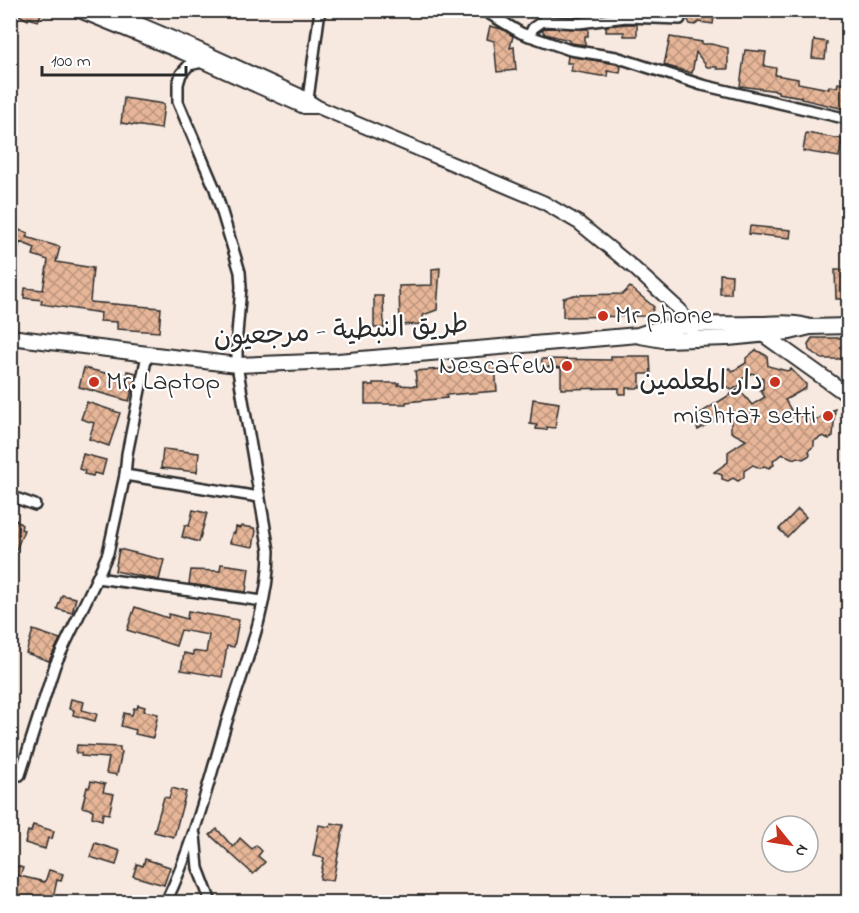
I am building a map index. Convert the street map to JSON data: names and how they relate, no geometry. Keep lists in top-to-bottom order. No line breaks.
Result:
{"streets":{"main road":["طريق النبطية - مرجعيون"]},"places":["Mr phone","NescafeW","Mr. Laptop","دار المعلمين","mishta7 setti"],"scale_bar":"100 m","north":"bottom right"}
